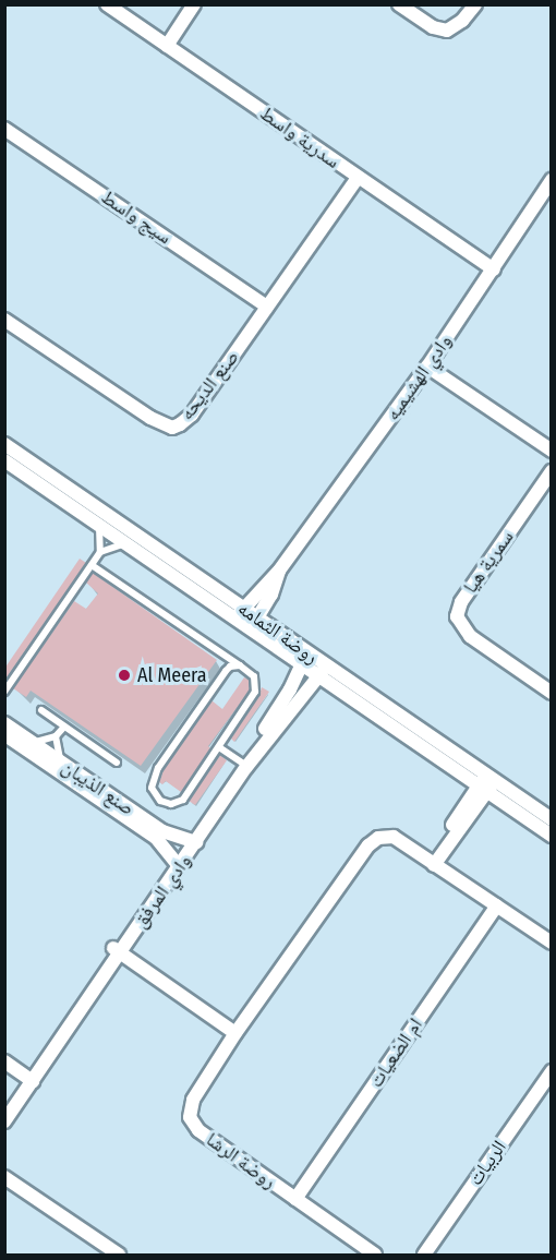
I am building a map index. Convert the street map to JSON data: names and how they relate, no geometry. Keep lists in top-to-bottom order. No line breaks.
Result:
{"streets":{"street":["سدرية واسط","سيج واسط","وادي الهشيميه","صنع الديحه","سمرية هيا","روضة الثمامه","صنع الذيبان","وادي المرفق","ام الضعيات","روضة الرشا","الربيات"]},"crossings":[["سدرية واسط","وادي الهشيميه"],["سدرية واسط","صنع الديحه"],["سيج واسط","صنع الديحه"],["وادي الهشيميه","روضة الثمامه"],["روضة الثمامه","وادي المرفق"],["صنع الذيبان","وادي المرفق"],["ام الضعيات","روضة الرشا"]],"places":["Al Meera"]}
